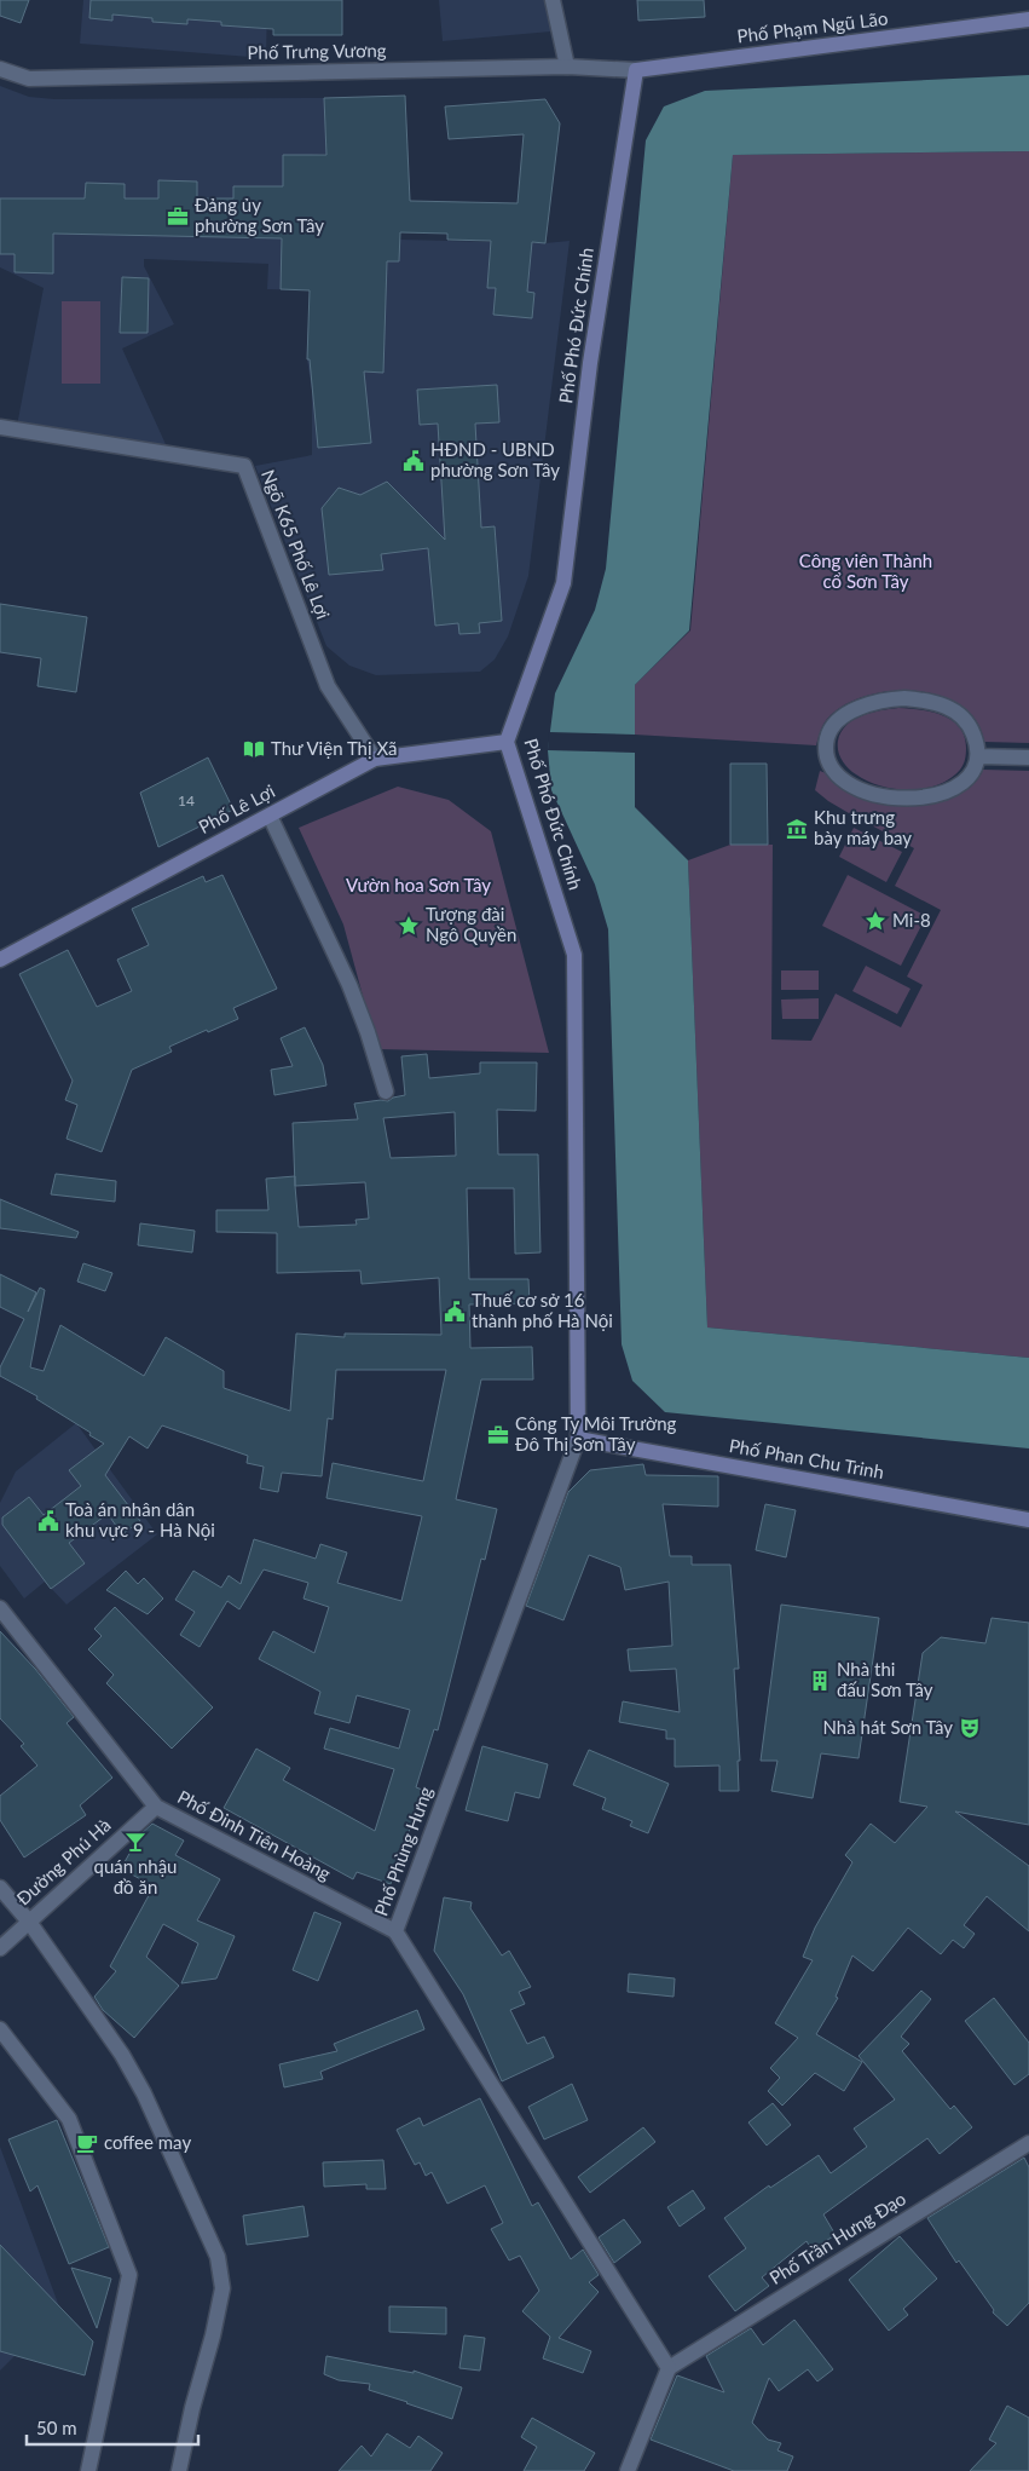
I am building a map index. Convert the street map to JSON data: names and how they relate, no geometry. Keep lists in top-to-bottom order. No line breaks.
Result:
{"streets":{"main road":["Phố Phạm Ngũ Lão","Phố Phó Đức Chính","Phố Lê Lợi","Phố Phan Chu Trinh"],"street":["Phố Trưng Vương","Ngõ K65 Phố Lê Lợi","Phố Đinh Tiên Hoàng","Phố Phùng Hưng","Đường Phú Hà","Phố Trần Hưng Đạo"]},"crossings":[["Phố Phạm Ngũ Lão","Phố Trưng Vương"],["Phố Phạm Ngũ Lão","Phố Phó Đức Chính"],["Phố Trưng Vương","Phố Phó Đức Chính"],["Phố Phó Đức Chính","Phố Lê Lợi"],["Phố Phó Đức Chính","Phố Phan Chu Trinh"],["Phố Phó Đức Chính","Phố Phùng Hưng"],["Ngõ K65 Phố Lê Lợi","Phố Lê Lợi"],["Phố Phan Chu Trinh","Phố Phùng Hưng"],["Phố Đinh Tiên Hoàng","Phố Phùng Hưng"],["Phố Đinh Tiên Hoàng","Đường Phú Hà"],["Phố Phùng Hưng","Phố Trần Hưng Đạo"]],"parks":["Công viên Thành cổ Sơn Tây","Vườn hoa Sơn Tây"],"places":{"office":["Đảng ủy phường Sơn Tây","Công Ty Môi Trường Đô Thị Sơn Tây"],"public building":["HĐND - UBND phường Sơn Tây","Thuế cơ sở 16 thành phố Hà Nội","Toà án nhân dân khu vực 9 - Hà Nội"],"library":["Thư Viện Thị Xã"],"museum":["Khu trưng bày máy bay"],"place":["Mi-8","Tượng đài Ngô Quyền"],"building":["Nhà thi đấu Sơn Tây"],"theatre":["Nhà hát Sơn Tây"],"bar":["quán nhậu đồ ăn"],"cafe":["coffee may"]},"house_numbers":["14"],"scale_bar":"50 m"}
